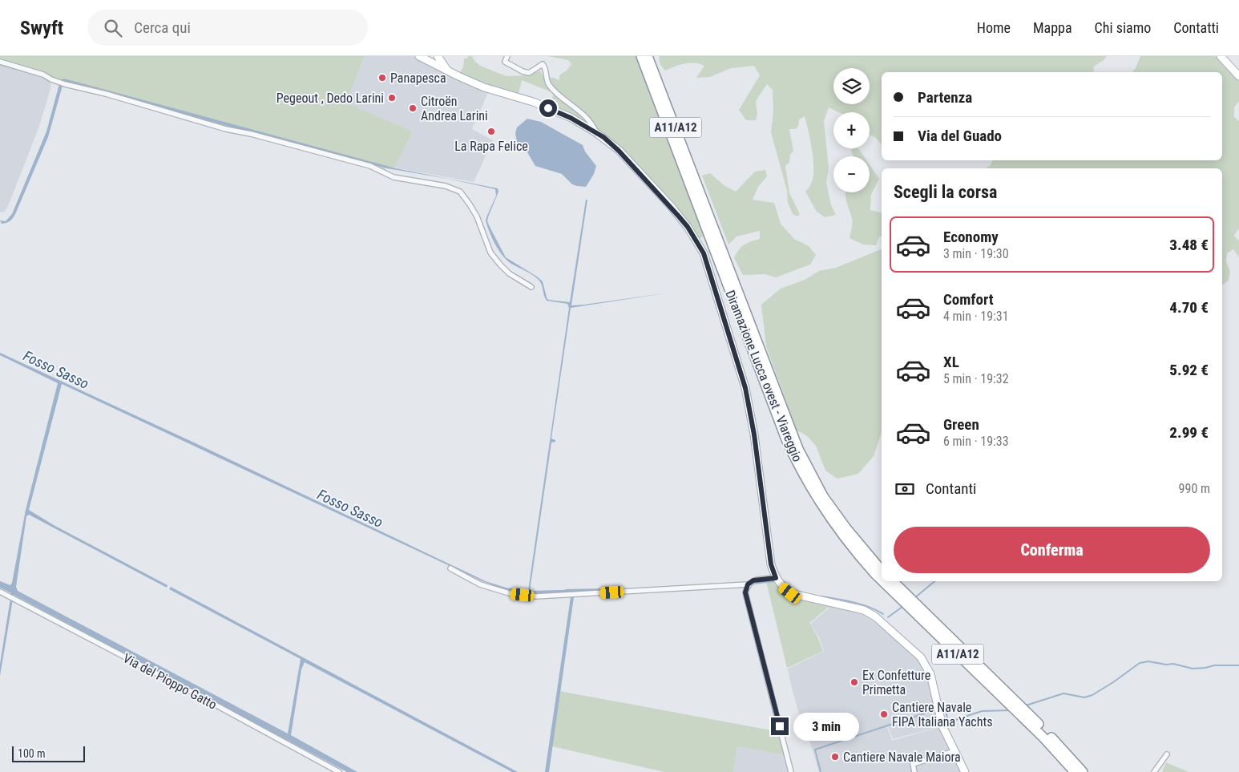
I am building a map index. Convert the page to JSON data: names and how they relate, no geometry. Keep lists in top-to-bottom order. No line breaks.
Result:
{"streets":{"highway":["A11/A12","Diramazione Lucca ovest - Viareggio"],"street":["Via del Pioppo Gatto"]},"water":["Fosso Sasso"],"places":["Panapesca","Pegeout , Dedo Larini","Citroën Andrea Larini","La Rapa Felice","Ex Confetture Primetta","Cantiere Navale FIPA Italiana Yachts","Cantiere Navale Maiora"],"scale_bar":"100 m","page":{"header":"Swyft","search":"Cerca qui","nav":["Home","Mappa","Chi siamo","Contatti"],"map_buttons":["+","−"],"banner":["Partenza","Via del Guado"],"heading":"Scegli la corsa","list":[{"name":"Economy","note":"3 min · 19:30","value":"3.48 €"},{"name":"Comfort","note":"4 min · 19:31","value":"4.70 €"},{"name":"XL","note":"5 min · 19:32","value":"5.92 €"},{"name":"Green","note":"6 min · 19:33","value":"2.99 €"}],"pay":["Contanti","990 m"],"buttons":"Conferma","bubble":"3 min","scale":"100 m"}}
